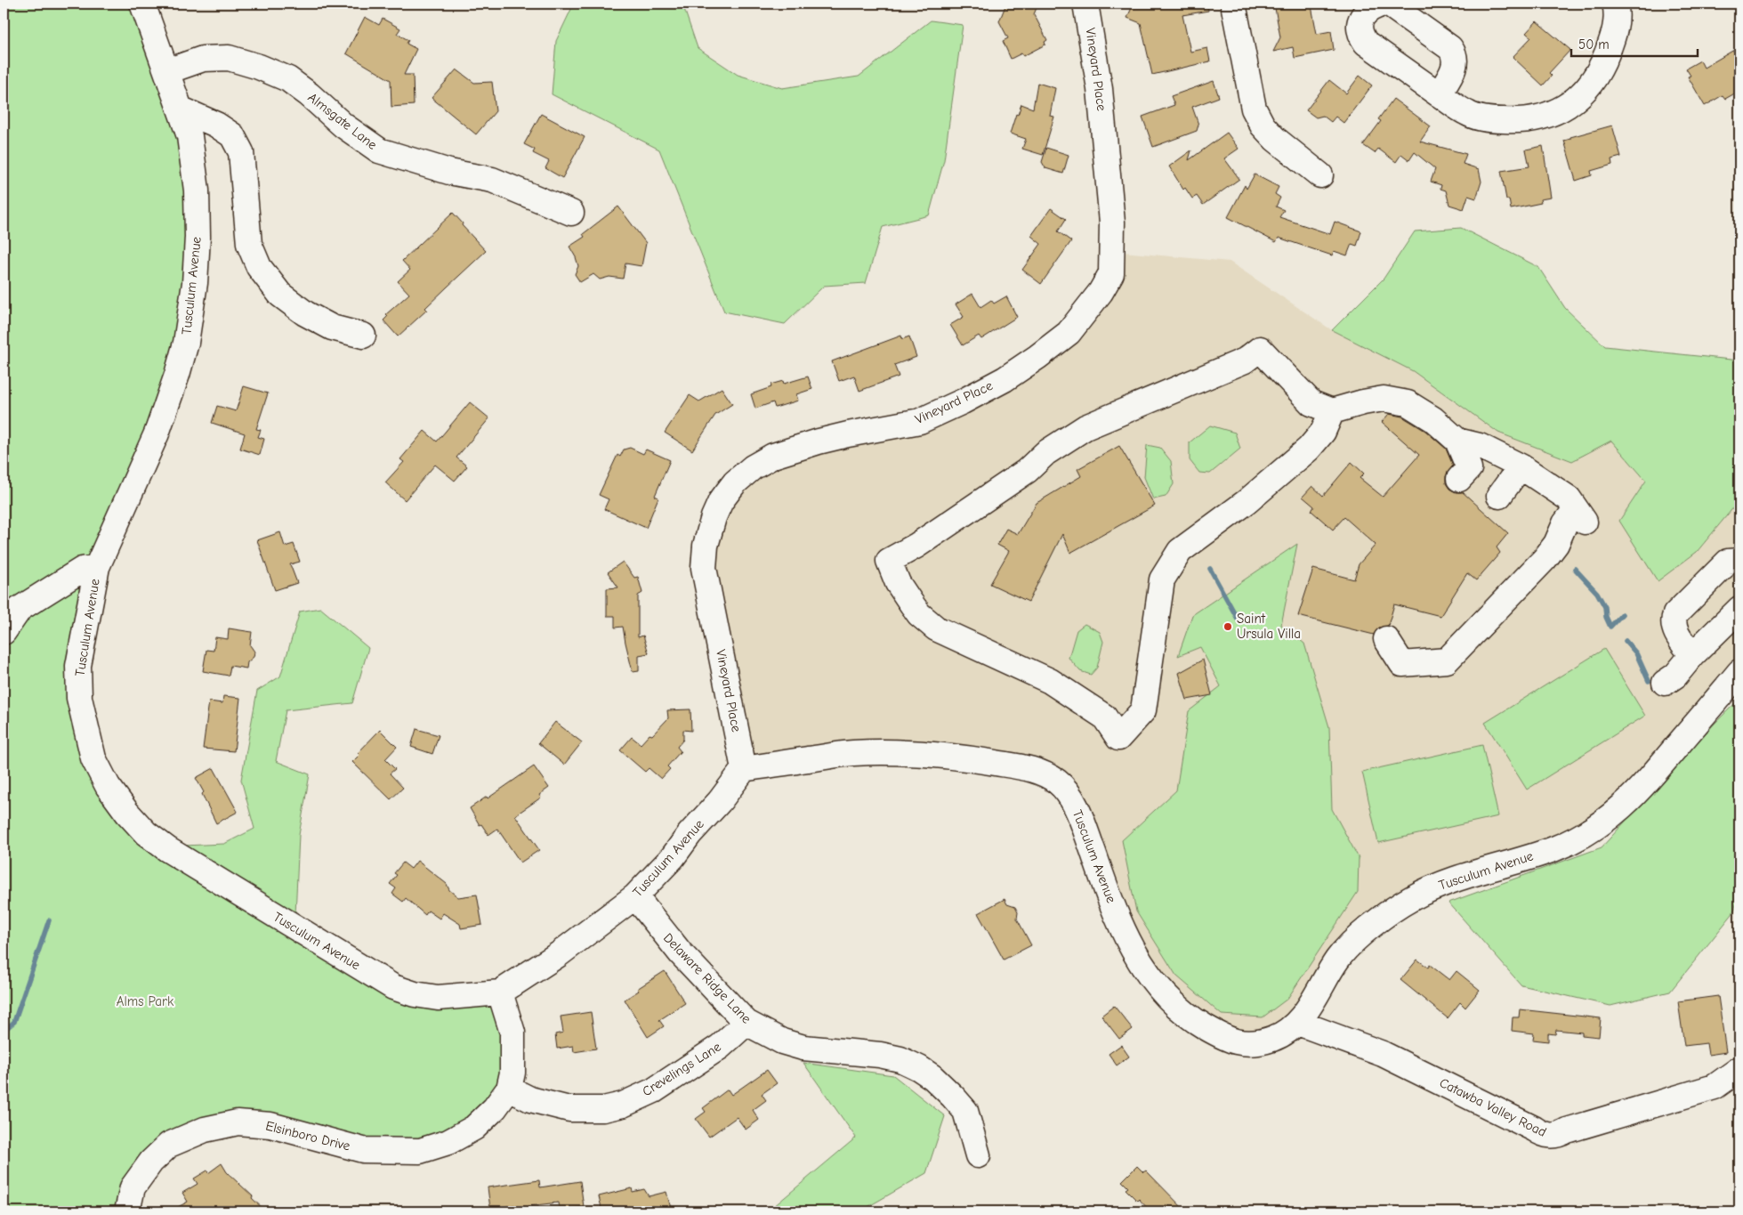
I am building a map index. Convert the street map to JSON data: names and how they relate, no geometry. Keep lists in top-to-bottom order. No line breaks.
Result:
{"streets":{"street":["Vineyard Place","Almsgate Lane","Tusculum Avenue","Delaware Ridge Lane","Crevelings Lane","Catawba Valley Road","Elsinboro Drive"]},"crossings":[["Vineyard Place","Tusculum Avenue"],["Almsgate Lane","Tusculum Avenue"],["Tusculum Avenue","Delaware Ridge Lane"],["Tusculum Avenue","Catawba Valley Road"],["Delaware Ridge Lane","Crevelings Lane"],["Crevelings Lane","Elsinboro Drive"]],"parks":["Alms Park"],"places":["Saint Ursula Villa"],"scale_bar":"50 m"}
